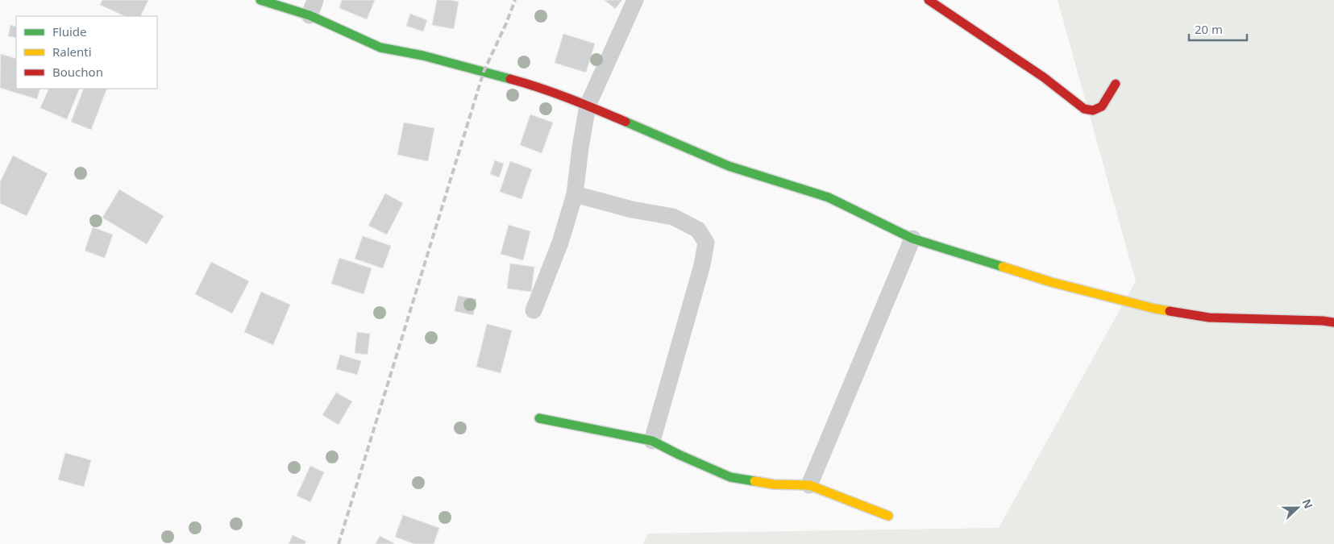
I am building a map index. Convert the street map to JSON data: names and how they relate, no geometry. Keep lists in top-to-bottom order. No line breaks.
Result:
{"legend":["Fluide","Ralenti","Bouchon"],"scale_bar":"20 m","north":"right"}
